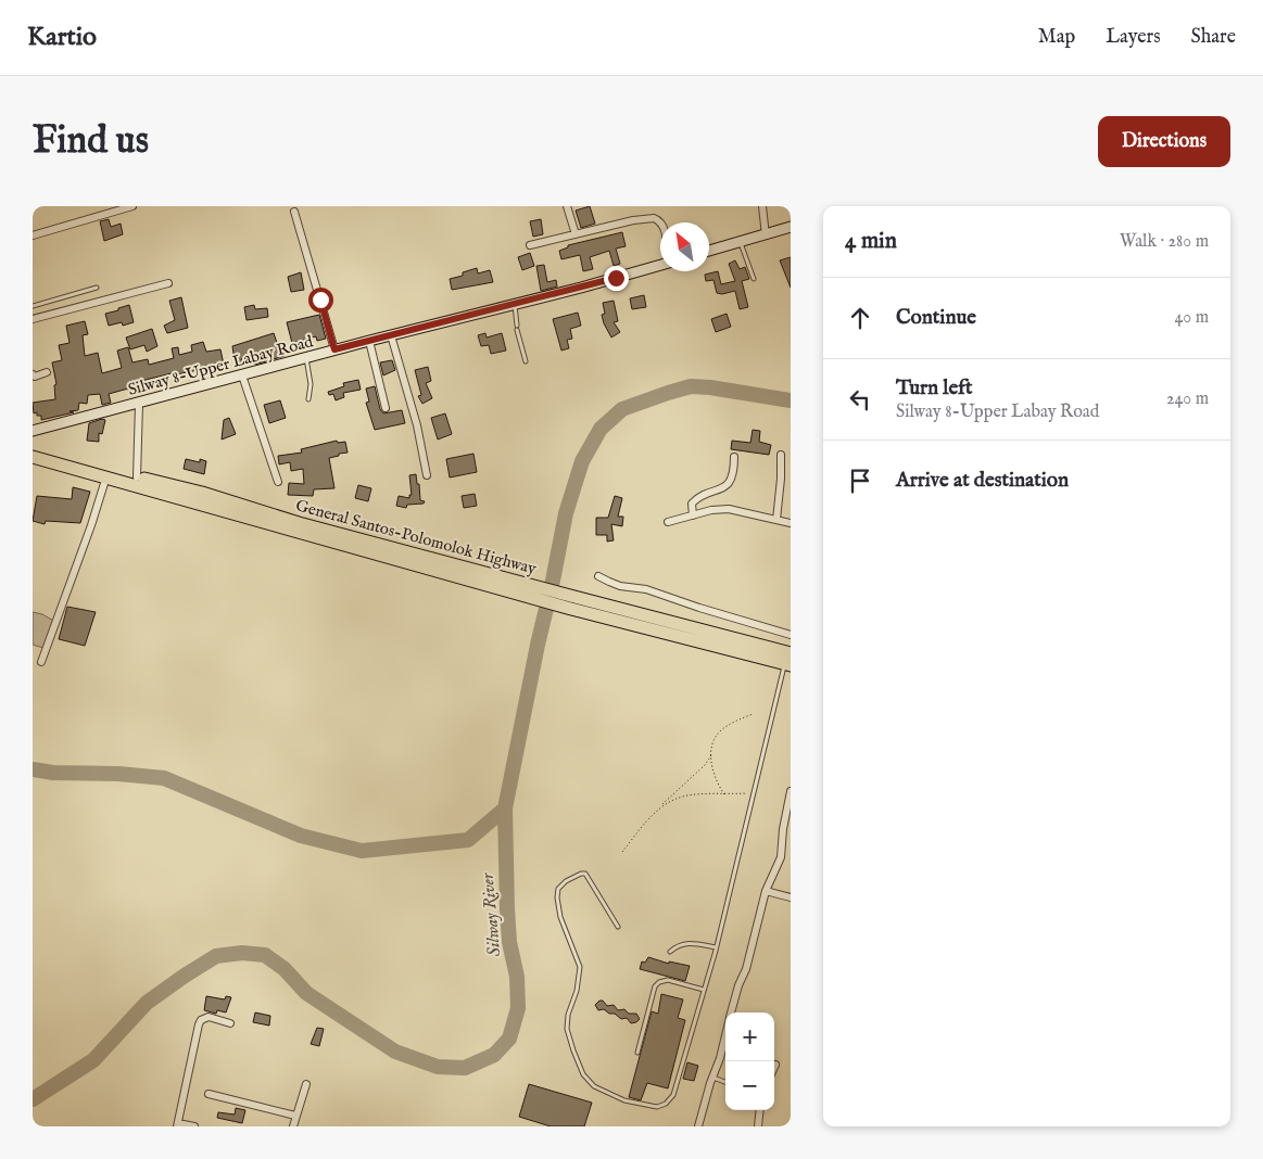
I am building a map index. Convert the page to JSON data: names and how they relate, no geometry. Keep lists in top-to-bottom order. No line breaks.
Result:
{"streets":{"highway":["General Santos-Polomolok Highway"],"main road":["Silway 8-Upper Labay Road"]},"water":["Silway River"],"north":"top left","page":{"header":"Kartio","nav":["Map","Layers","Share"],"buttons":"Directions","title":"Find us","heading":["4 min","Walk · 280 m"],"list":[["Continue","40 m"],["Turn left","Silway 8-Upper Labay Road","240 m"],"Arrive at destination"],"map_buttons":["+","−"]}}
